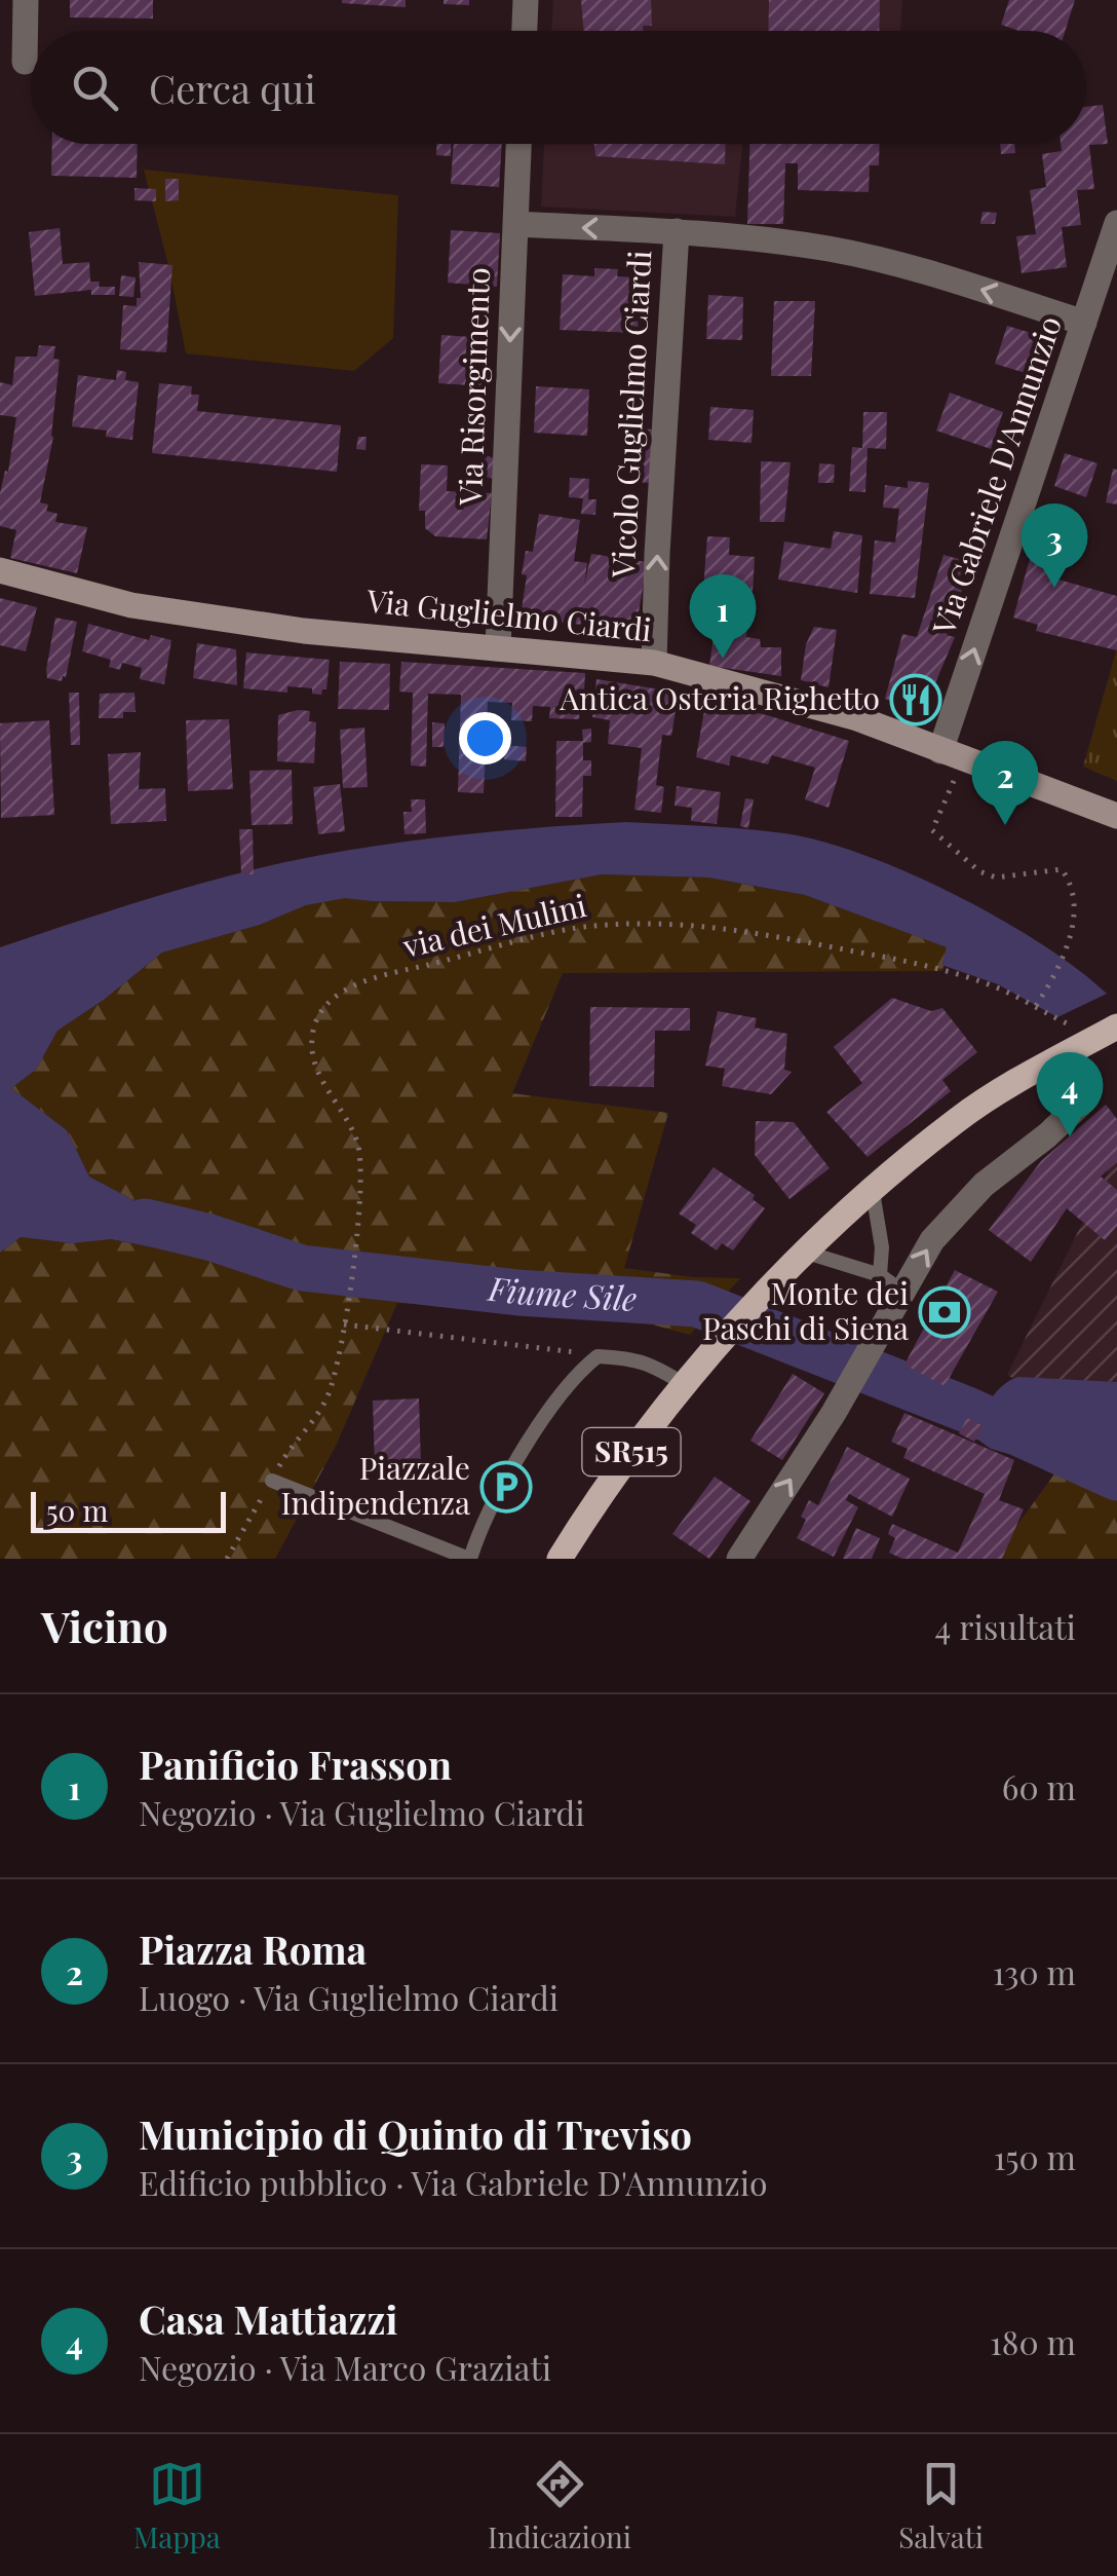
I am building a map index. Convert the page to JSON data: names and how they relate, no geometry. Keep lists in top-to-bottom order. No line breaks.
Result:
{"streets":{"main road":["Via Guglielmo Ciardi","SR515"],"street":["Via Risorgimento","Vicolo Guglielmo Ciardi","Via Gabriele D'Annunzio"],"path":["via dei Mulini"]},"crossings":[["Via Risorgimento","Via Guglielmo Ciardi"],["Vicolo Guglielmo Ciardi","Via Guglielmo Ciardi"],["Via Gabriele D'Annunzio","Via Guglielmo Ciardi"],["via dei Mulini","SR515"]],"one_way":["Via Risorgimento","Vicolo Guglielmo Ciardi","Via Gabriele D'Annunzio"],"water":["Fiume Sile"],"places":{"restaurant":["Antica Osteria Righetto"],"bank":["Monte dei Paschi di Siena"],"parking":["Piazzale Indipendenza"]},"scale_bar":"50 m","page":{"search":"Cerca qui","pins":["3","1","2","4"],"scale":"50 m","heading":["Vicino","4 risultati"],"list":[{"mark":"1","name":"Panificio Frasson","note":"Negozio · Via Guglielmo Ciardi","value":"60 m"},{"mark":"2","name":"Piazza Roma","note":"Luogo · Via Guglielmo Ciardi","value":"130 m"},{"mark":"3","name":"Municipio di Quinto di Treviso","note":"Edificio pubblico · Via Gabriele D'Annunzio","value":"150 m"},{"mark":"4","name":"Casa Mattiazzi","note":"Negozio · Via Marco Graziati","value":"180 m"}],"nav":["Mappa","Indicazioni","Salvati"]}}
